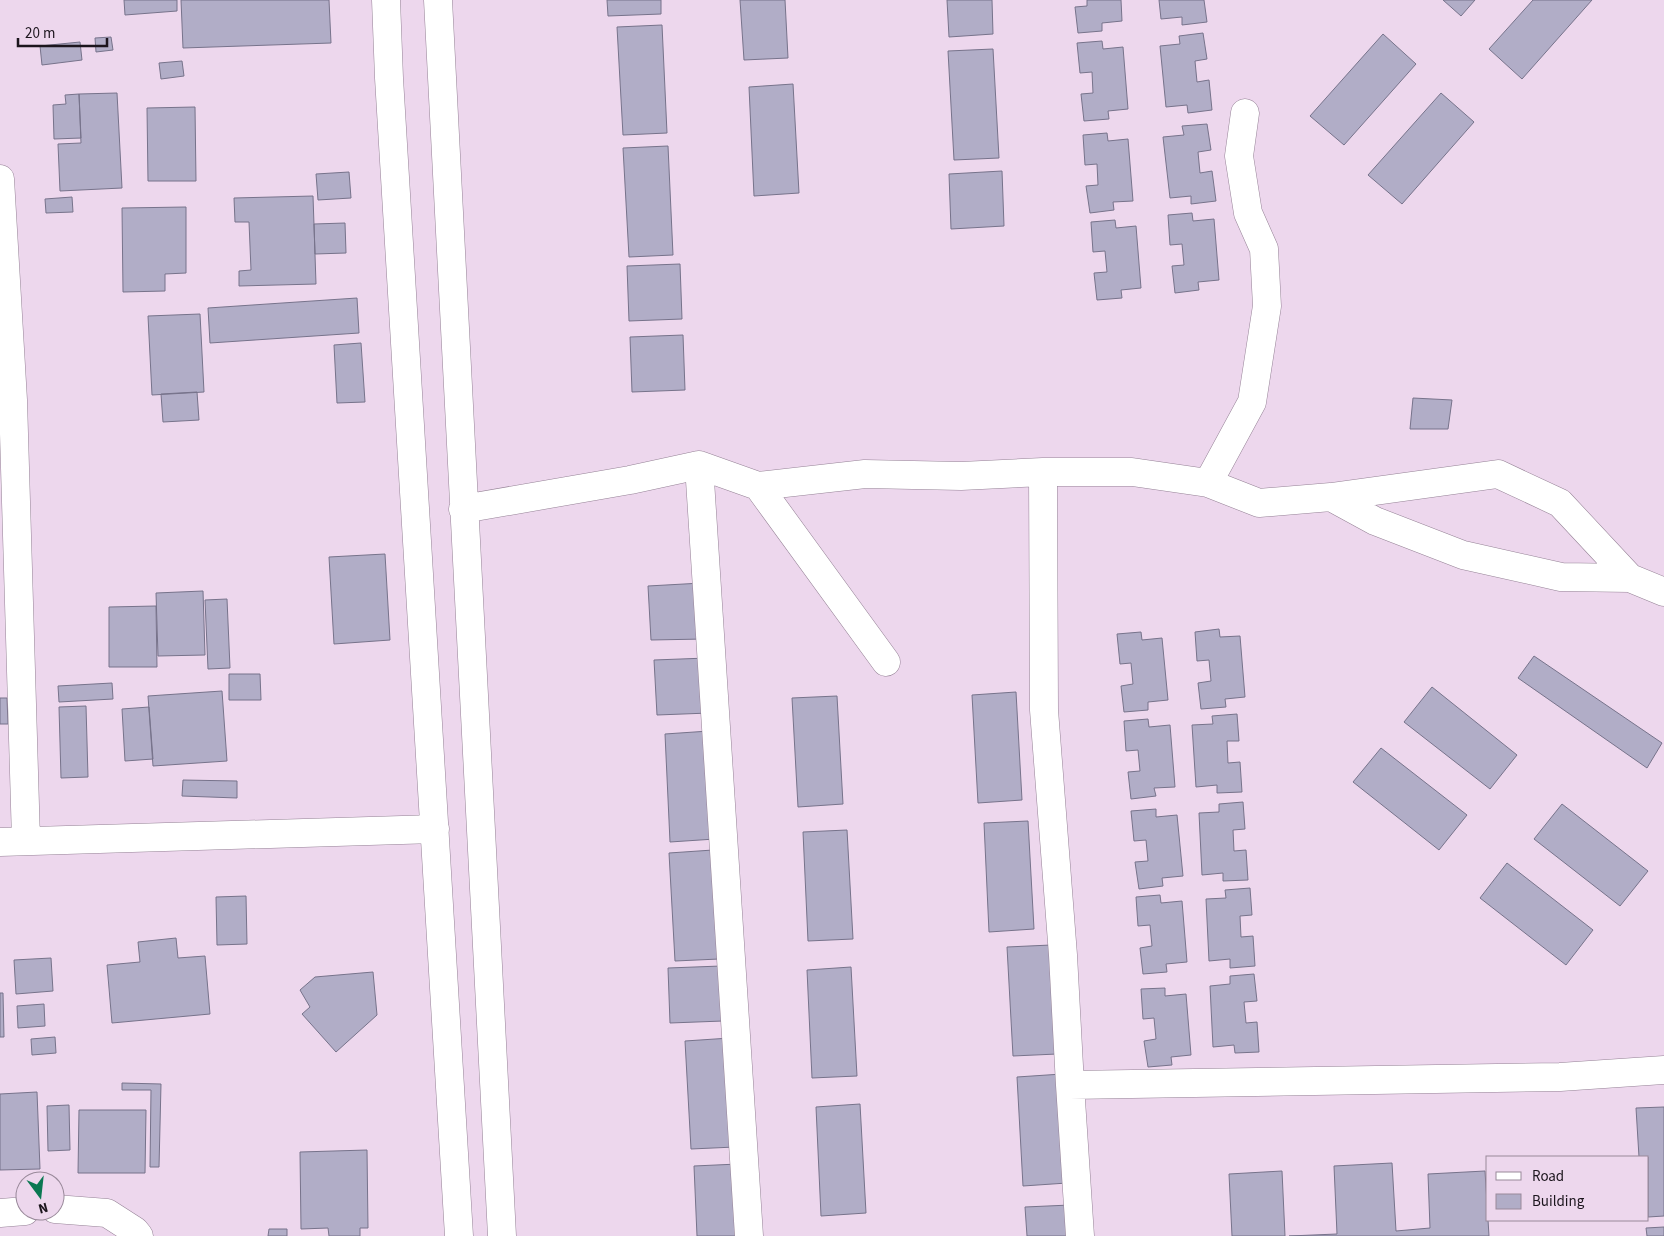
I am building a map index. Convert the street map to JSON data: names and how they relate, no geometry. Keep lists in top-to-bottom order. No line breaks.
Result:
{"legend":["Road","Building"],"scale_bar":"20 m","north":"bottom"}
